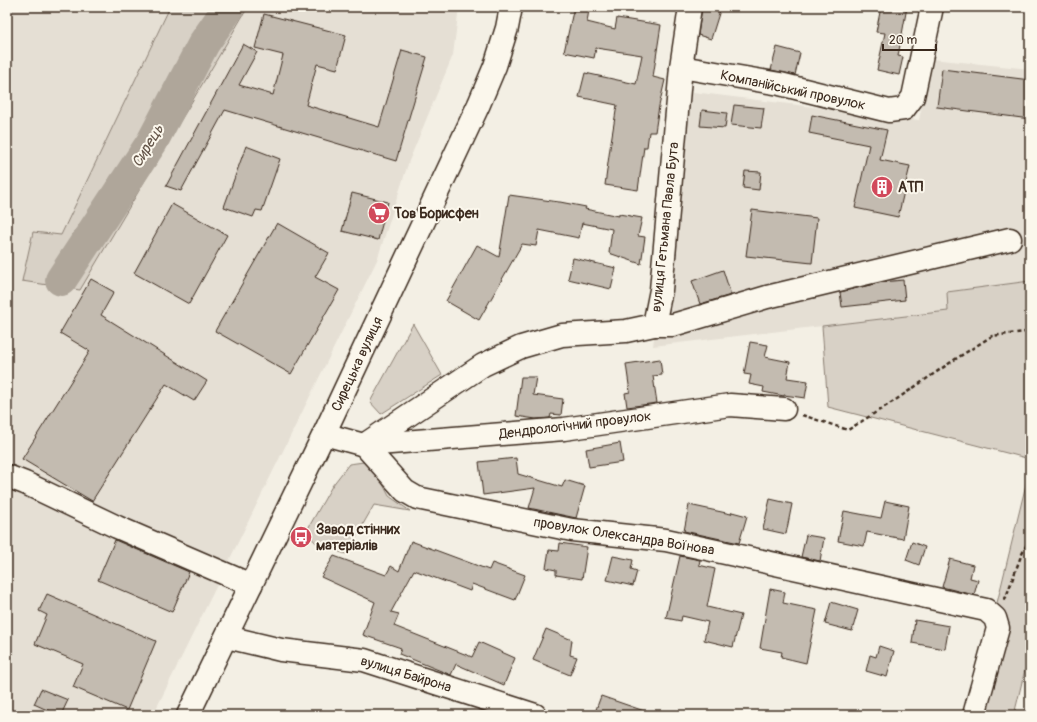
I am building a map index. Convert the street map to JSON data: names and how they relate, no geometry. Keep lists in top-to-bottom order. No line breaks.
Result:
{"streets":{"street":["Компанійський провулок","вулиця Гетьмана Павла Бута","Сирецька вулиця","Дендрологічний провулок","провулок Олександра Воїнова","вулиця Байрона"]},"crossings":[["Компанійський провулок","вулиця Гетьмана Павла Бута"],["вулиця Гетьмана Павла Бута","Дендрологічний провулок"],["вулиця Гетьмана Павла Бута","провулок Олександра Воїнова"],["Сирецька вулиця","вулиця Байрона"],["Дендрологічний провулок","провулок Олександра Воїнова"]],"water":["Сирець"],"places":{"building":["АТП"],"supermarket":["Тов Борисфен"],"bus stop":["Завод стінних матеріалів"]},"scale_bar":"20 m"}
